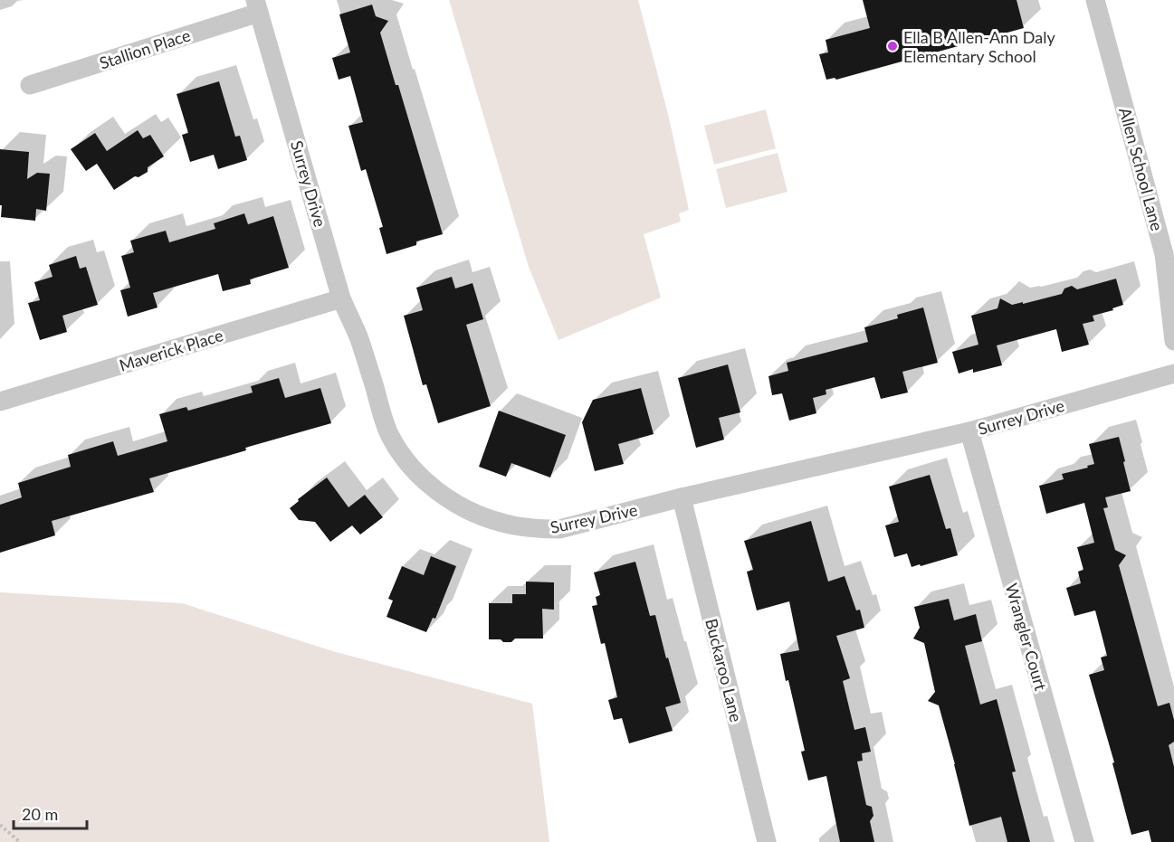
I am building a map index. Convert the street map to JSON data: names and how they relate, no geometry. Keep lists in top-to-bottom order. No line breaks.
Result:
{"streets":{"street":["Stallion Place","Allen School Lane","Surrey Drive","Maverick Place","Wrangler Court","Buckaroo Lane"]},"crossings":[["Stallion Place","Surrey Drive"],["Surrey Drive","Maverick Place"],["Surrey Drive","Wrangler Court"],["Surrey Drive","Buckaroo Lane"]],"places":["Ella B Allen-Ann Daly Elementary School"],"scale_bar":"20 m"}
